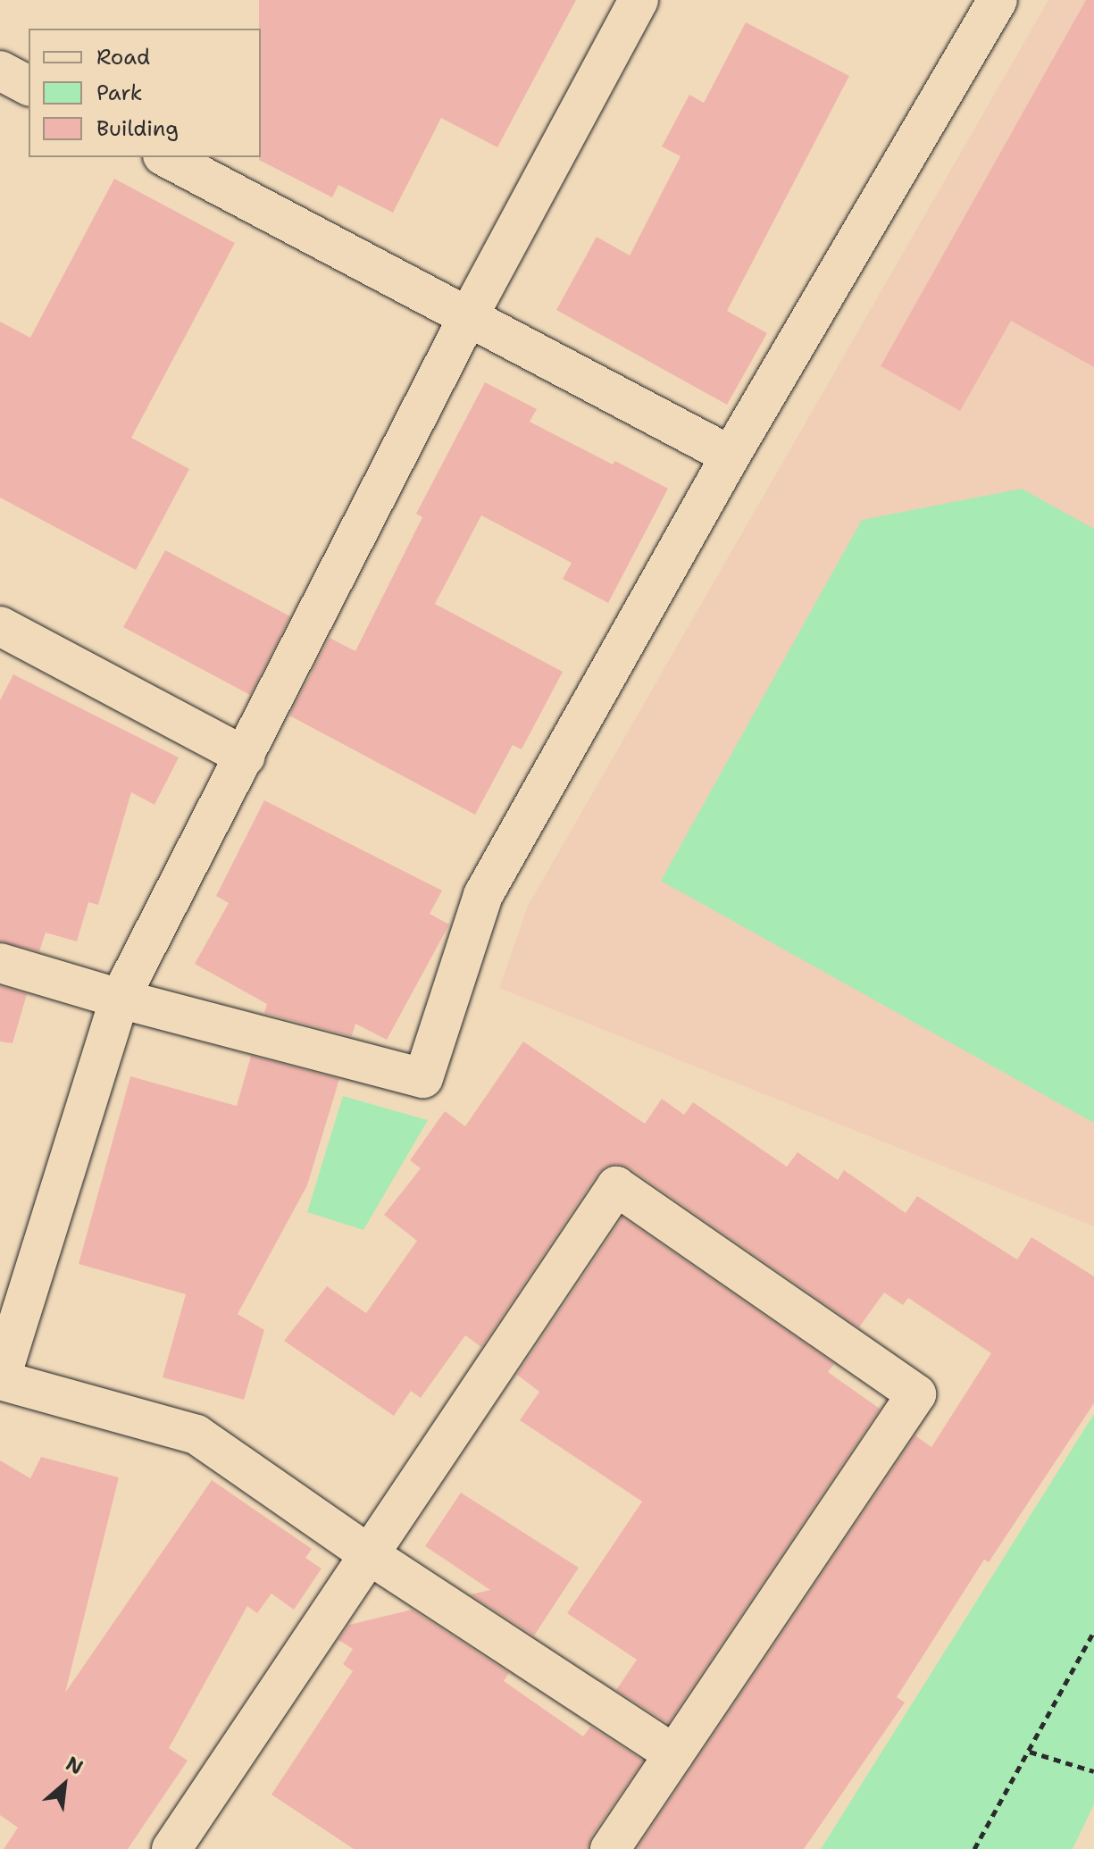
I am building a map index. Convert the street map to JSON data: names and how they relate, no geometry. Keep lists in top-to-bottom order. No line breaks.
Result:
{"legend":["Road","Park","Building"],"north":"top right"}
